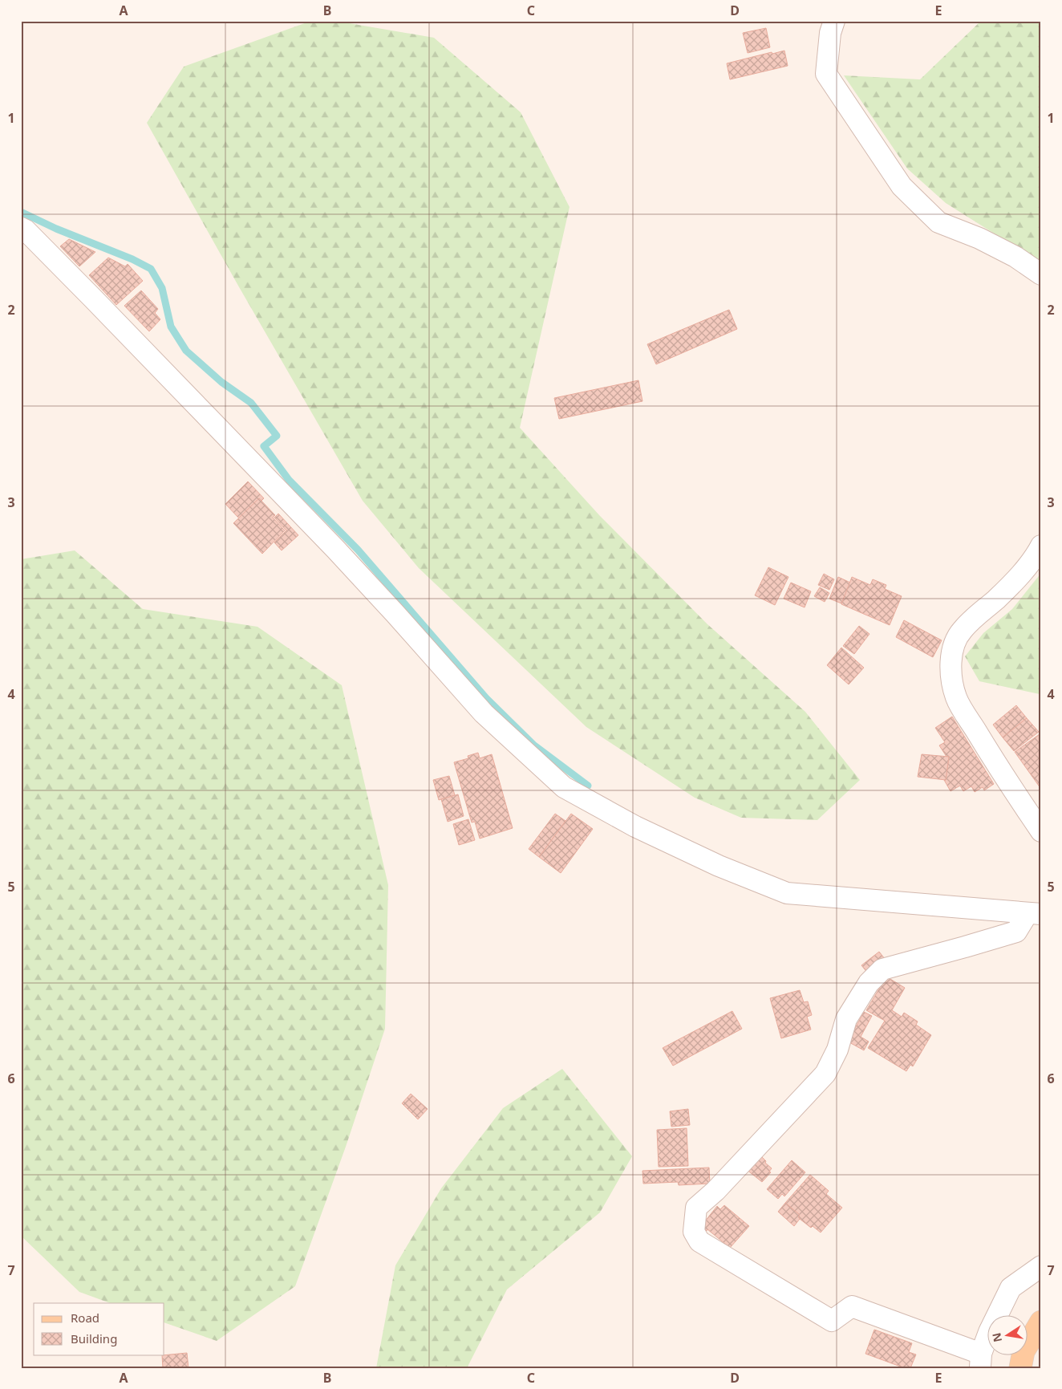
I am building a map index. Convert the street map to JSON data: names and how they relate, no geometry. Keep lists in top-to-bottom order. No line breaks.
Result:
{"legend":["Road","Building"],"north":"left","grid":{"columns":["A","B","C","D","E"],"rows":["1","2","3","4","5","6","7"]}}
